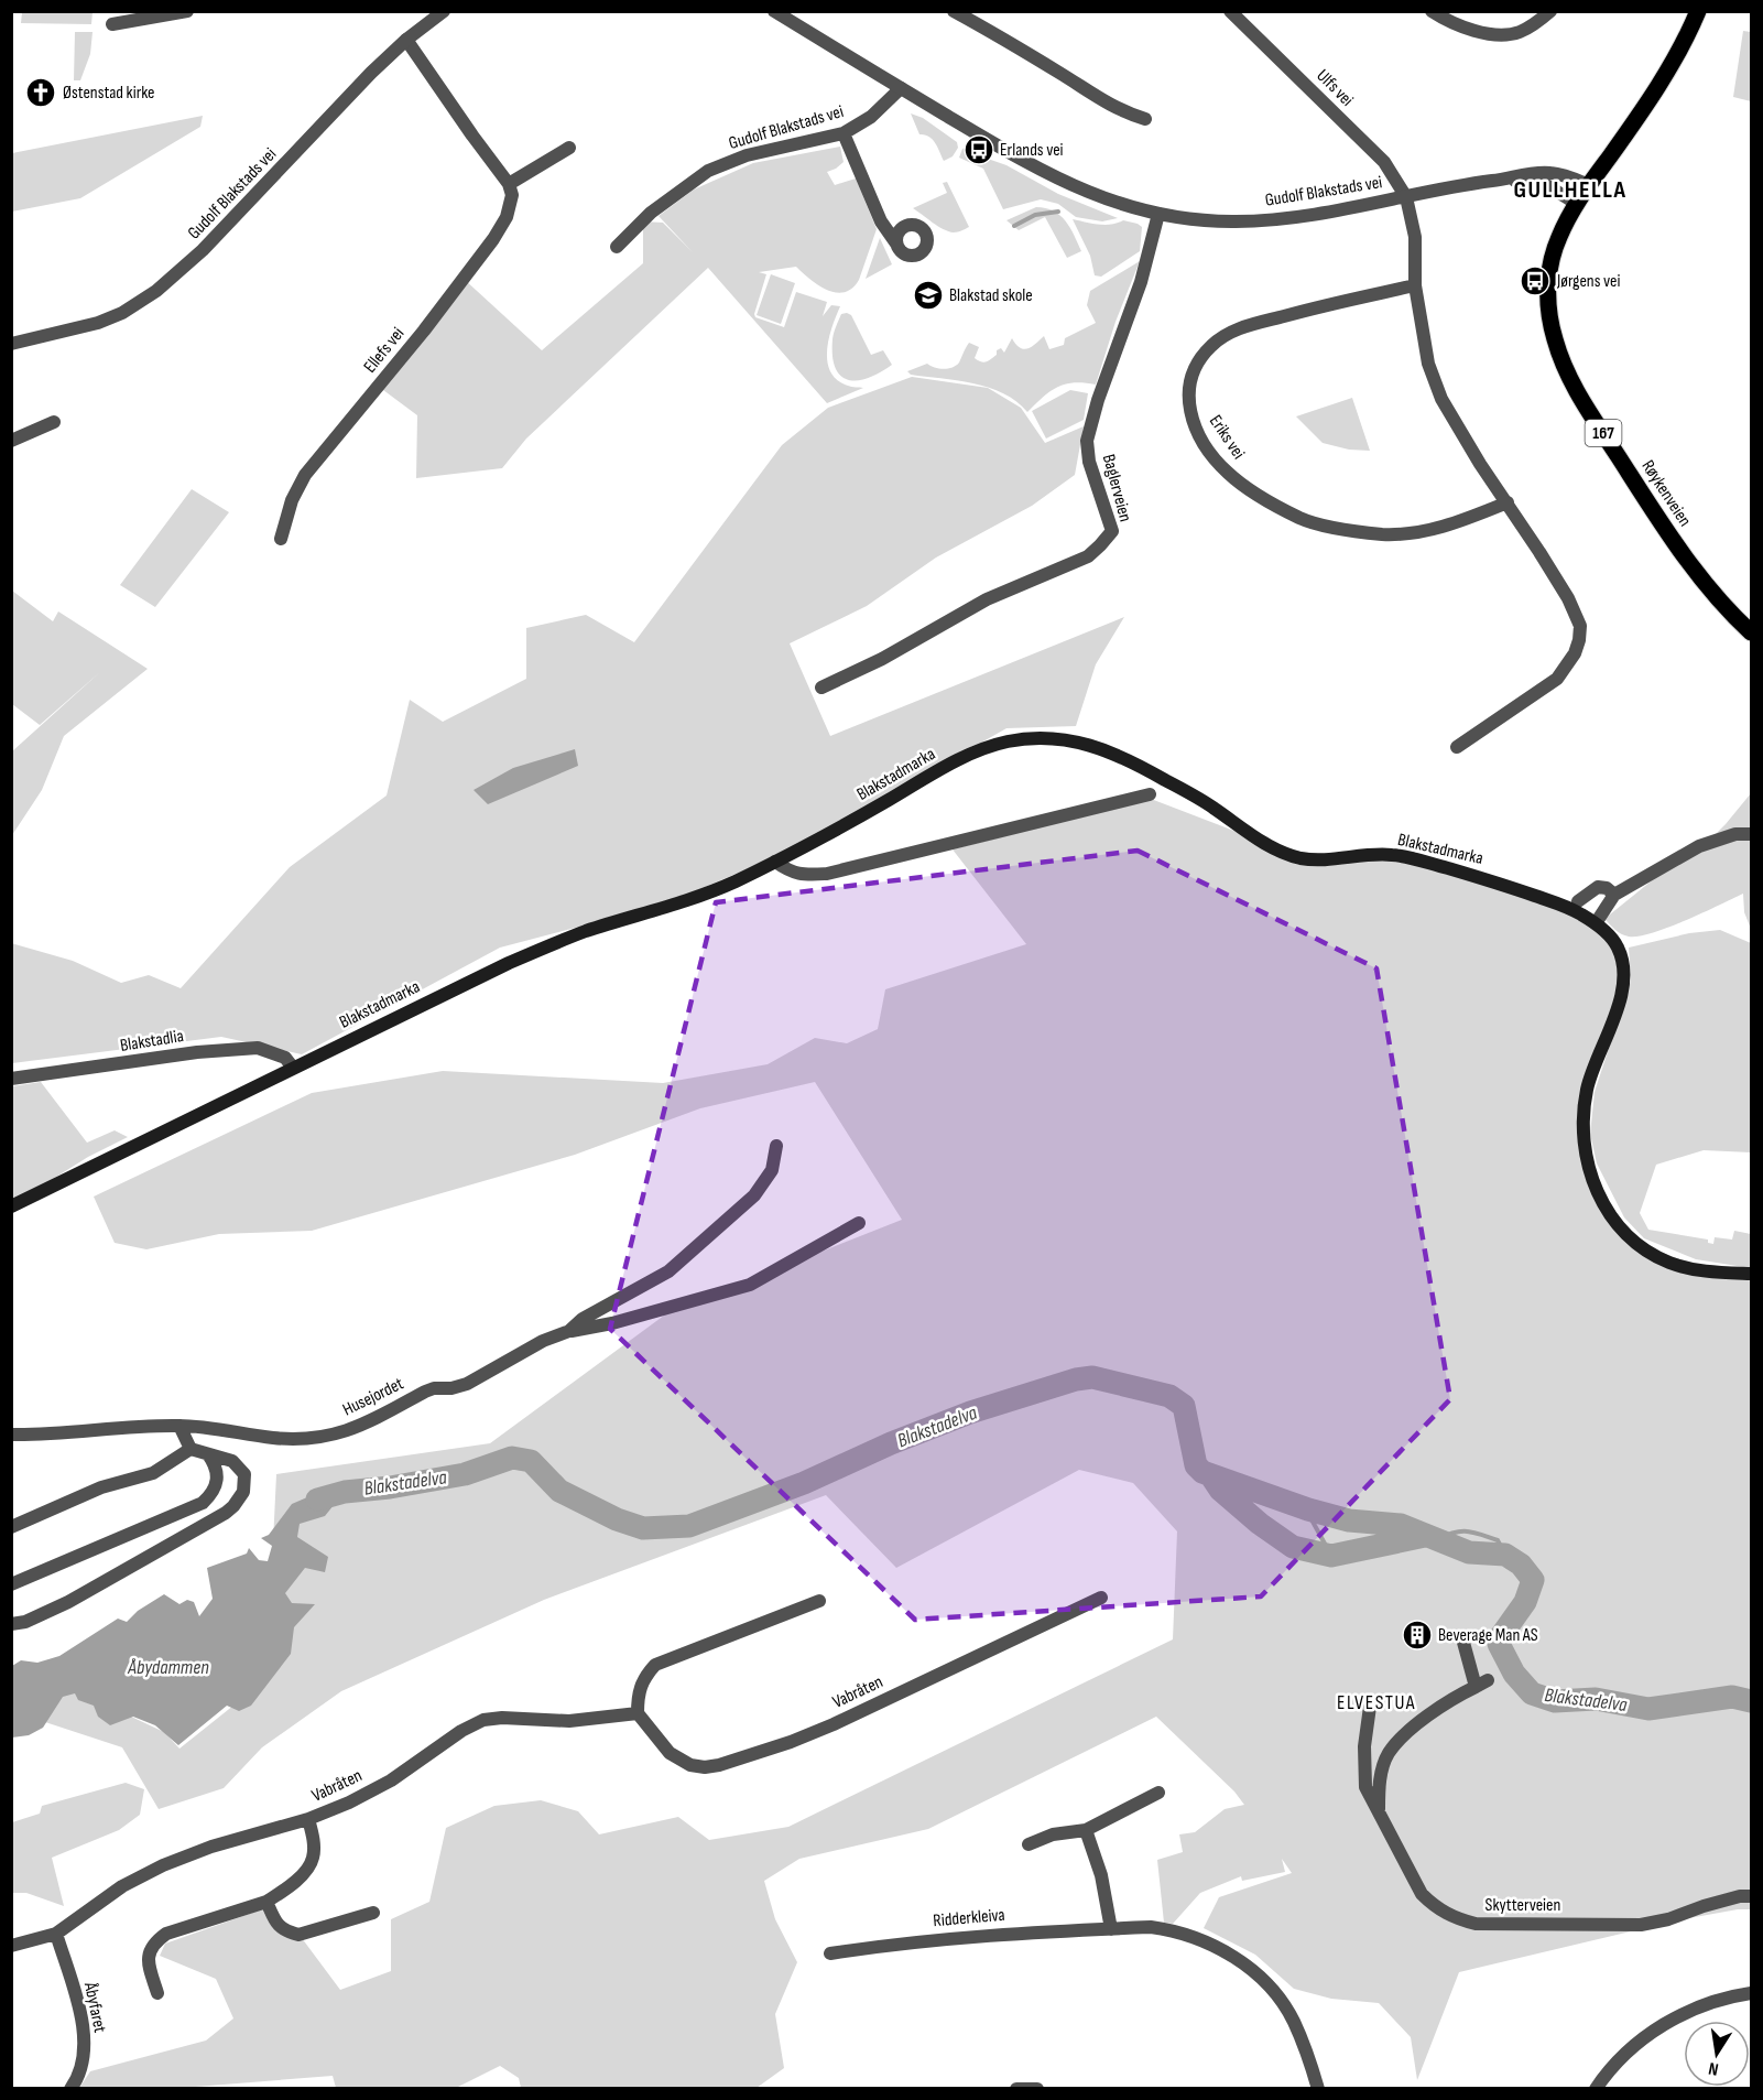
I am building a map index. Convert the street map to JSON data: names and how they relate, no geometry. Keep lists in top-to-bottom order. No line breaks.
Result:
{"streets":{"main road":["167","Røykenveien","Blakstadmarka"],"street":["Ulfs vei","Gudolf Blakstads vei","Ellefs vei","Eriks vei","Baglerveien","Blakstadlia","Husejordet","Vabråten","Skytterveien","Ridderkleiva","Åbyfaret"]},"crossings":[["Ulfs vei","Gudolf Blakstads vei"],["Gudolf Blakstads vei","Baglerveien"],["Gudolf Blakstads vei","Røykenveien"],["Blakstadmarka","Blakstadlia"],["Vabråten","Åbyfaret"]],"districts":["GULLHELLA","ELVESTUA"],"water":["Blakstadelva","Åbydammen"],"places":{"church":["Østenstad kirke"],"bus stop":["Erlands vei","Jørgens vei"],"school or university":["Blakstad skole"],"building":["Beverage Man AS"]},"north":"bottom"}
